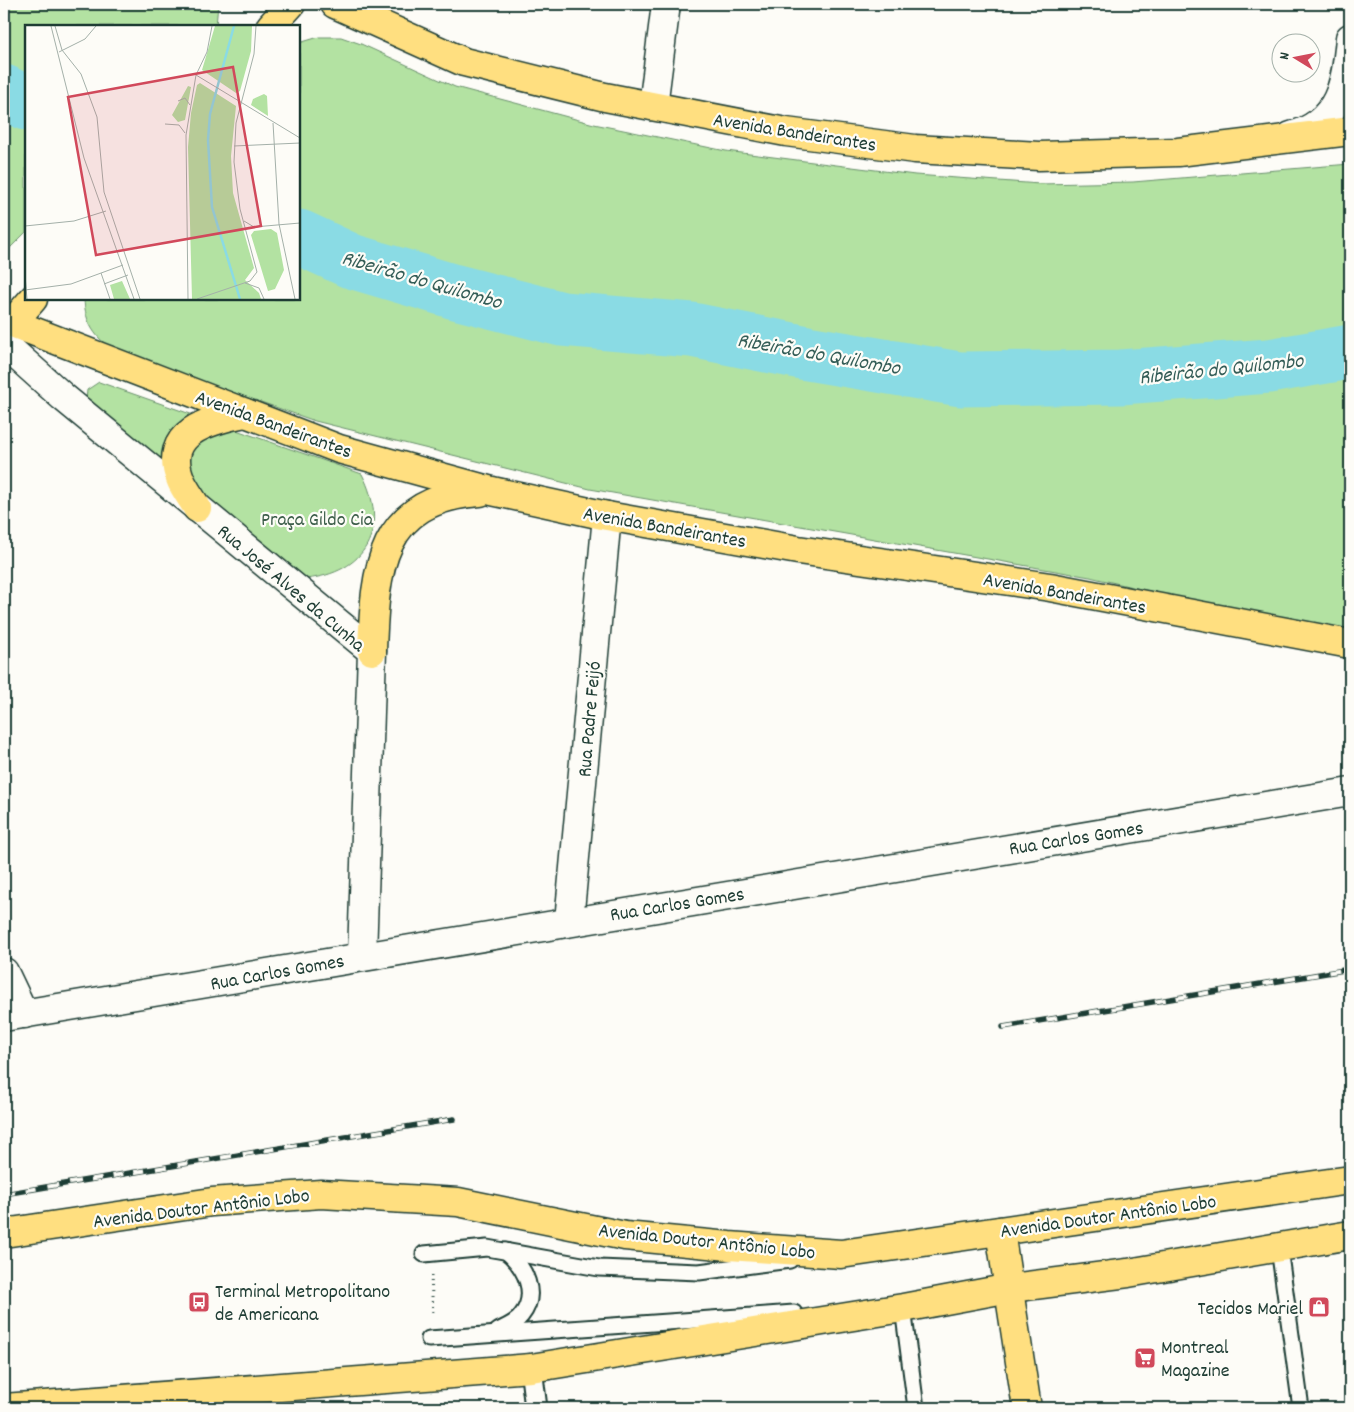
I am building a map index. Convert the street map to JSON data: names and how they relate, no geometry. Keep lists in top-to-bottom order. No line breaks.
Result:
{"streets":{"main road":["Avenida Bandeirantes","Avenida Doutor Antônio Lobo"],"street":["Rua José Alves da Cunha","Rua Padre Feijó","Rua Carlos Gomes"]},"crossings":[["Avenida Bandeirantes","Rua José Alves da Cunha"],["Avenida Bandeirantes","Rua Padre Feijó"],["Rua José Alves da Cunha","Rua Carlos Gomes"],["Rua Padre Feijó","Rua Carlos Gomes"]],"water":["Ribeirão do Quilombo"],"parks":["Praça Gildo Cia"],"places":{"bus stop":["Terminal Metropolitano de Americana"],"shop":["Tecidos Mariel"],"supermarket":["Montreal Magazine"]},"north":"left"}
